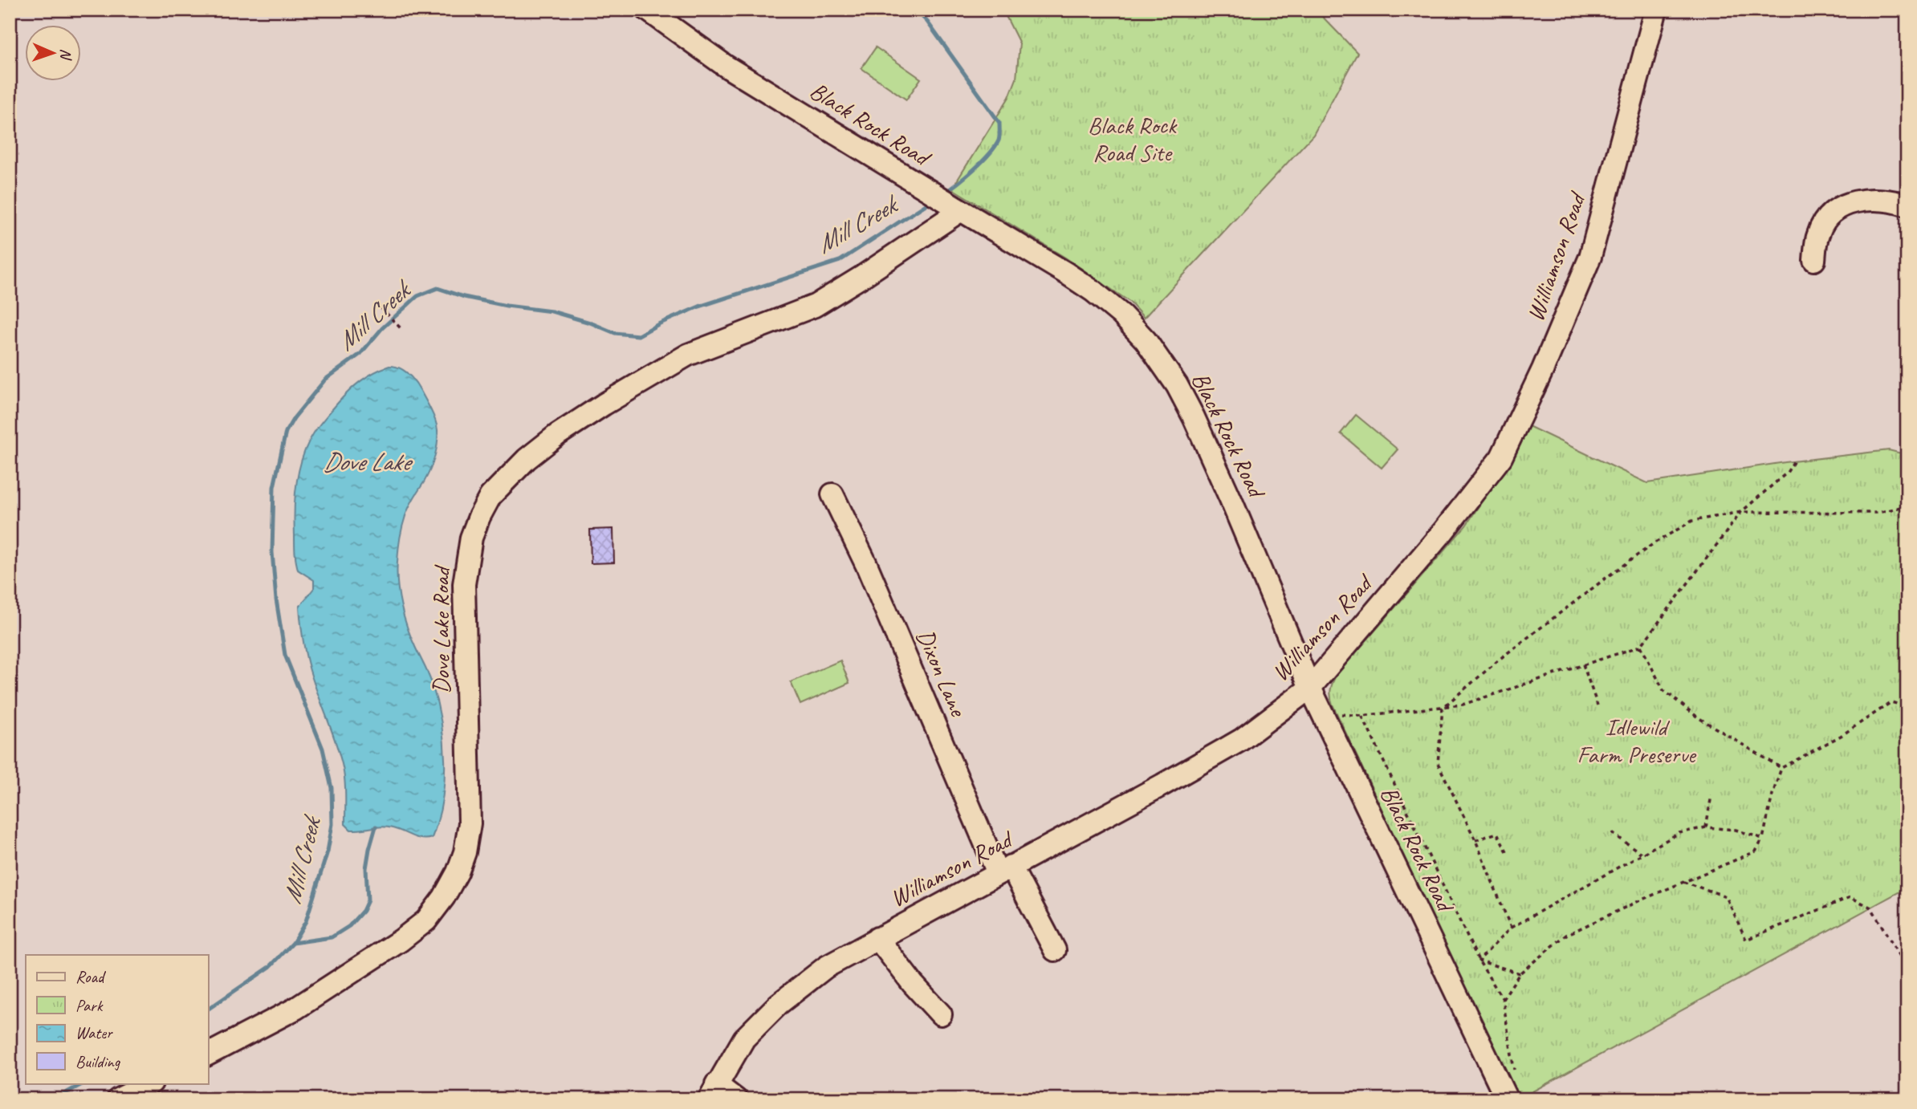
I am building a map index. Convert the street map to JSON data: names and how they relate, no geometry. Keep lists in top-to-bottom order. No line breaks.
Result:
{"streets":{"street":["Black Rock Road","Williamson Road","Dove Lake Road","Dixon Lane"]},"crossings":[["Black Rock Road","Williamson Road"],["Black Rock Road","Dove Lake Road"],["Williamson Road","Dixon Lane"]],"water":["Mill Creek","Dove Lake"],"parks":["Black Rock Road Site","Idlewild Farm Preserve"],"legend":["Road","Park","Water","Building"],"north":"right"}
